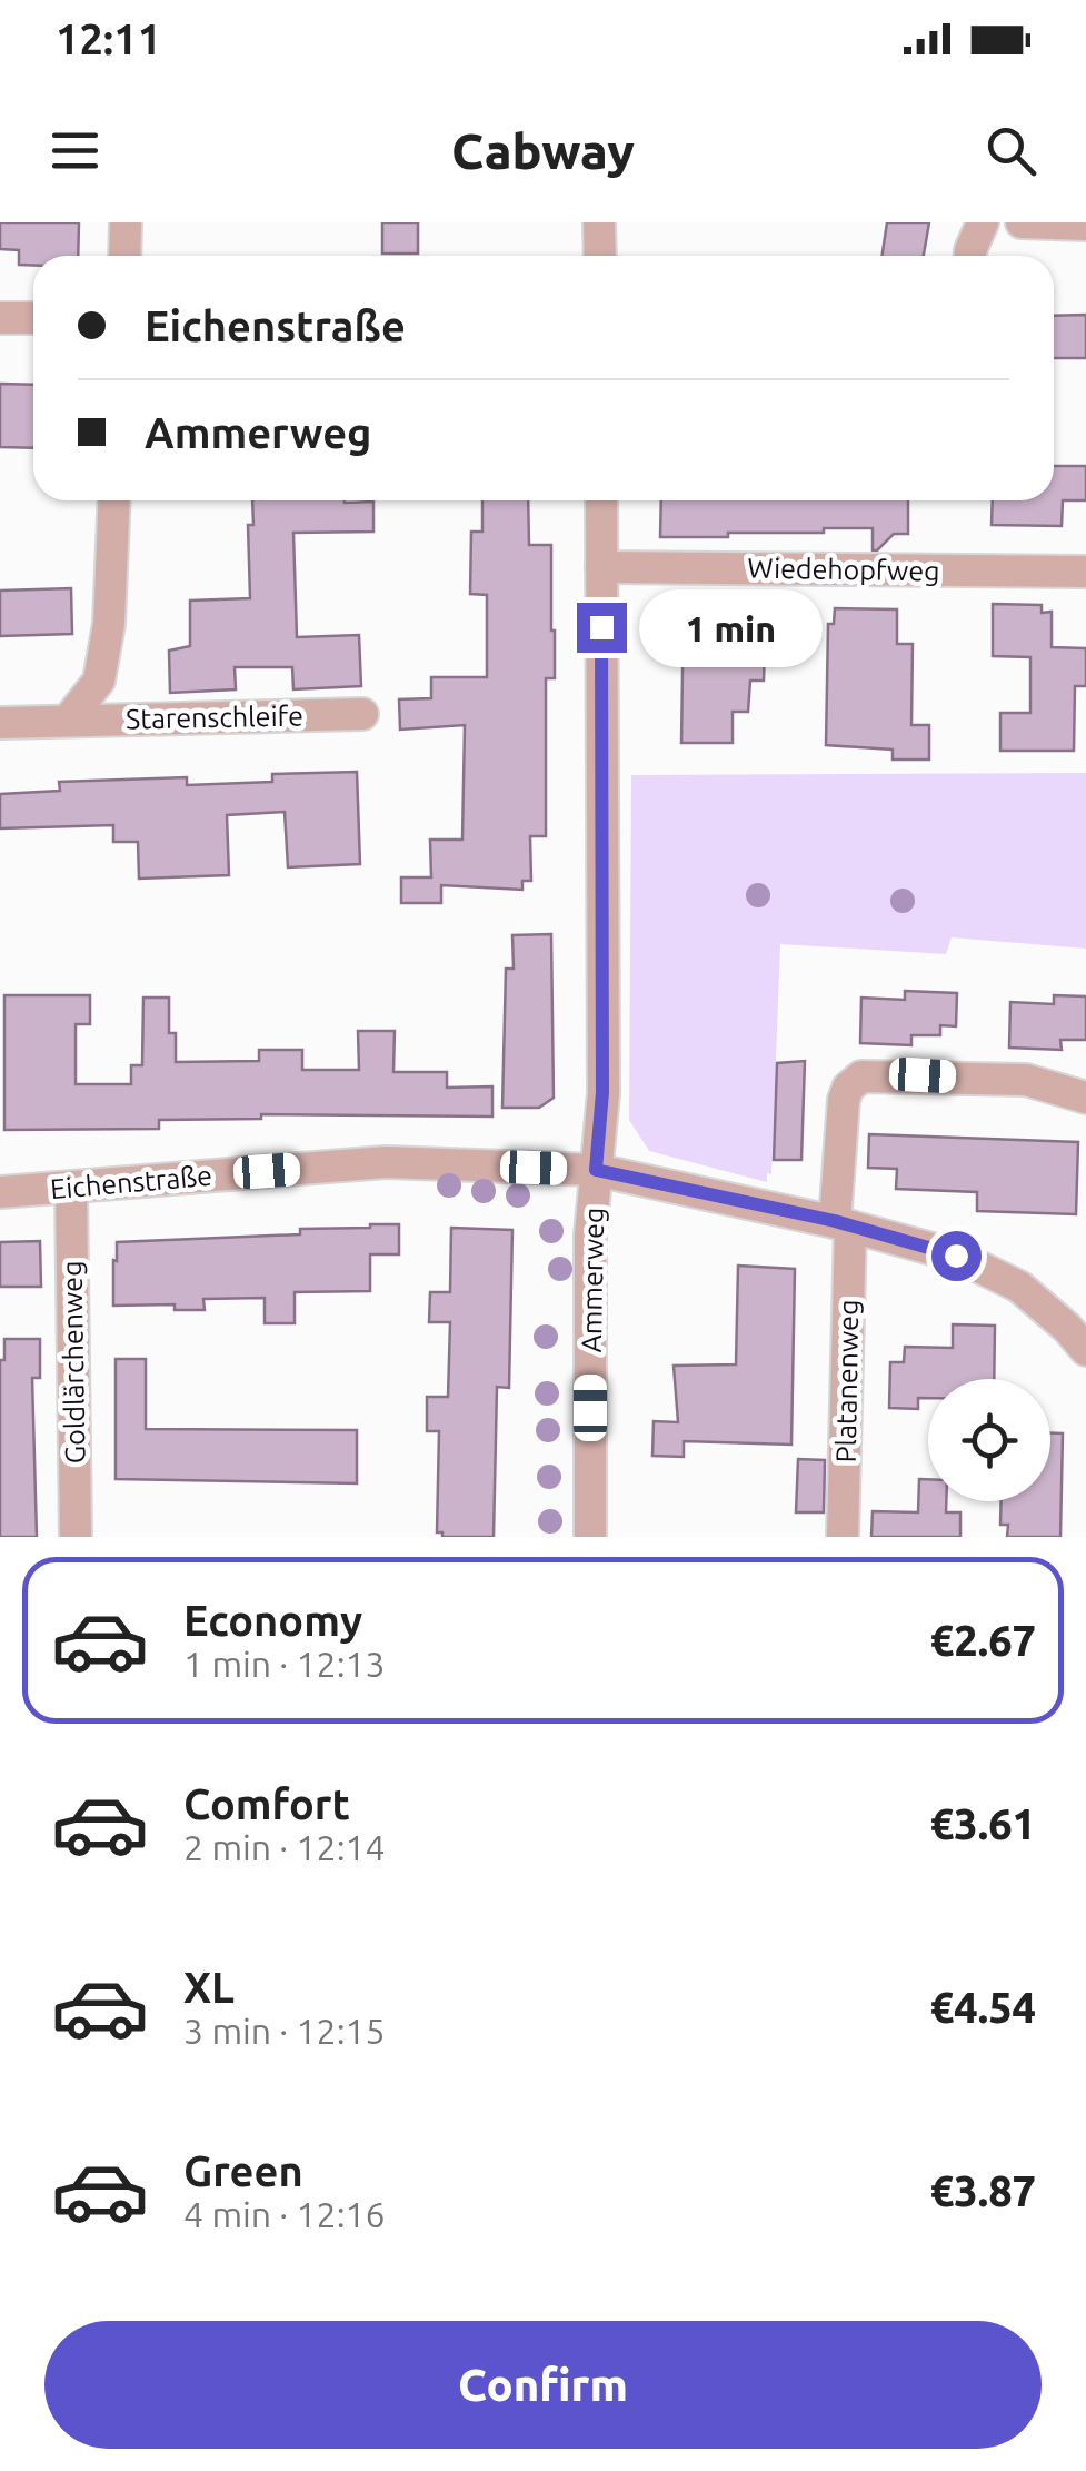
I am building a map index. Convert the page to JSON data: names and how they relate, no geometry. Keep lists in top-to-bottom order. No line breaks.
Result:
{"streets":{"street":["Wiedehopfweg","Starenschleife","Eichenstraße","Ammerweg","Goldlärchenweg","Platanenweg"]},"crossings":[["Wiedehopfweg","Ammerweg"],["Eichenstraße","Ammerweg"],["Eichenstraße","Goldlärchenweg"],["Eichenstraße","Platanenweg"]],"page":{"status":"12:11","header":"Cabway","banner":["Eichenstraße","Ammerweg"],"bubble":"1 min","list":[{"name":"Economy","note":"1 min · 12:13","value":"€2.67"},{"name":"Comfort","note":"2 min · 12:14","value":"€3.61"},{"name":"XL","note":"3 min · 12:15","value":"€4.54"},{"name":"Green","note":"4 min · 12:16","value":"€3.87"}],"buttons":"Confirm"}}
